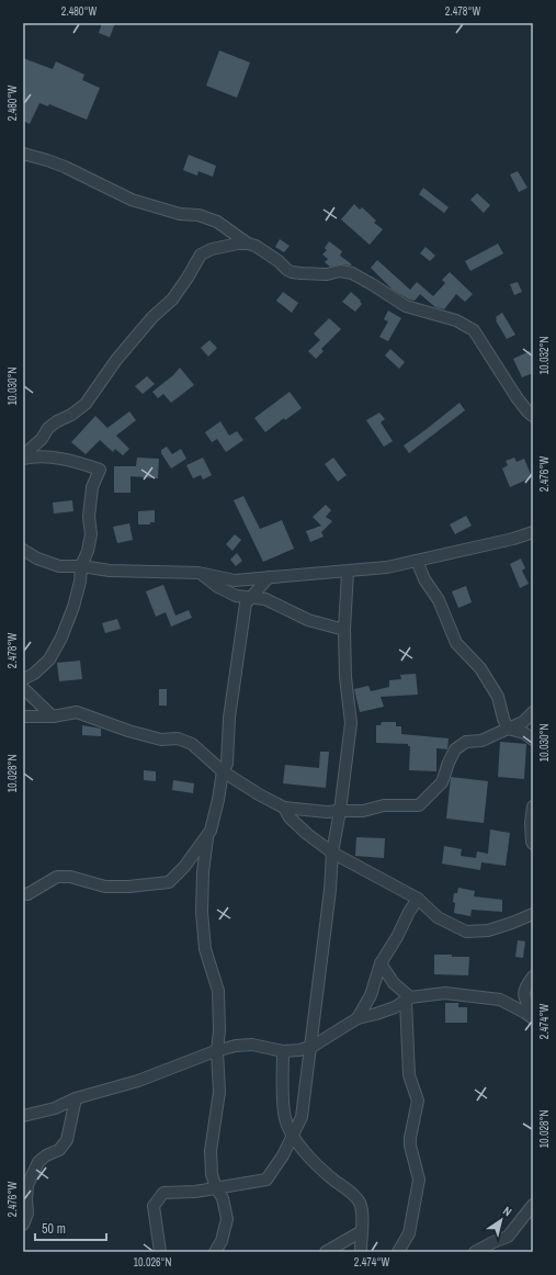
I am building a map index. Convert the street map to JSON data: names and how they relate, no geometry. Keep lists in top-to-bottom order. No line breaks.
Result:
{"scale_bar":"50 m","north":"top right","coordinates":["2.480°W","2.478°W","10.032°N","10.030°N","2.476°W","10.028°N","2.474°W","10.026°N"]}
